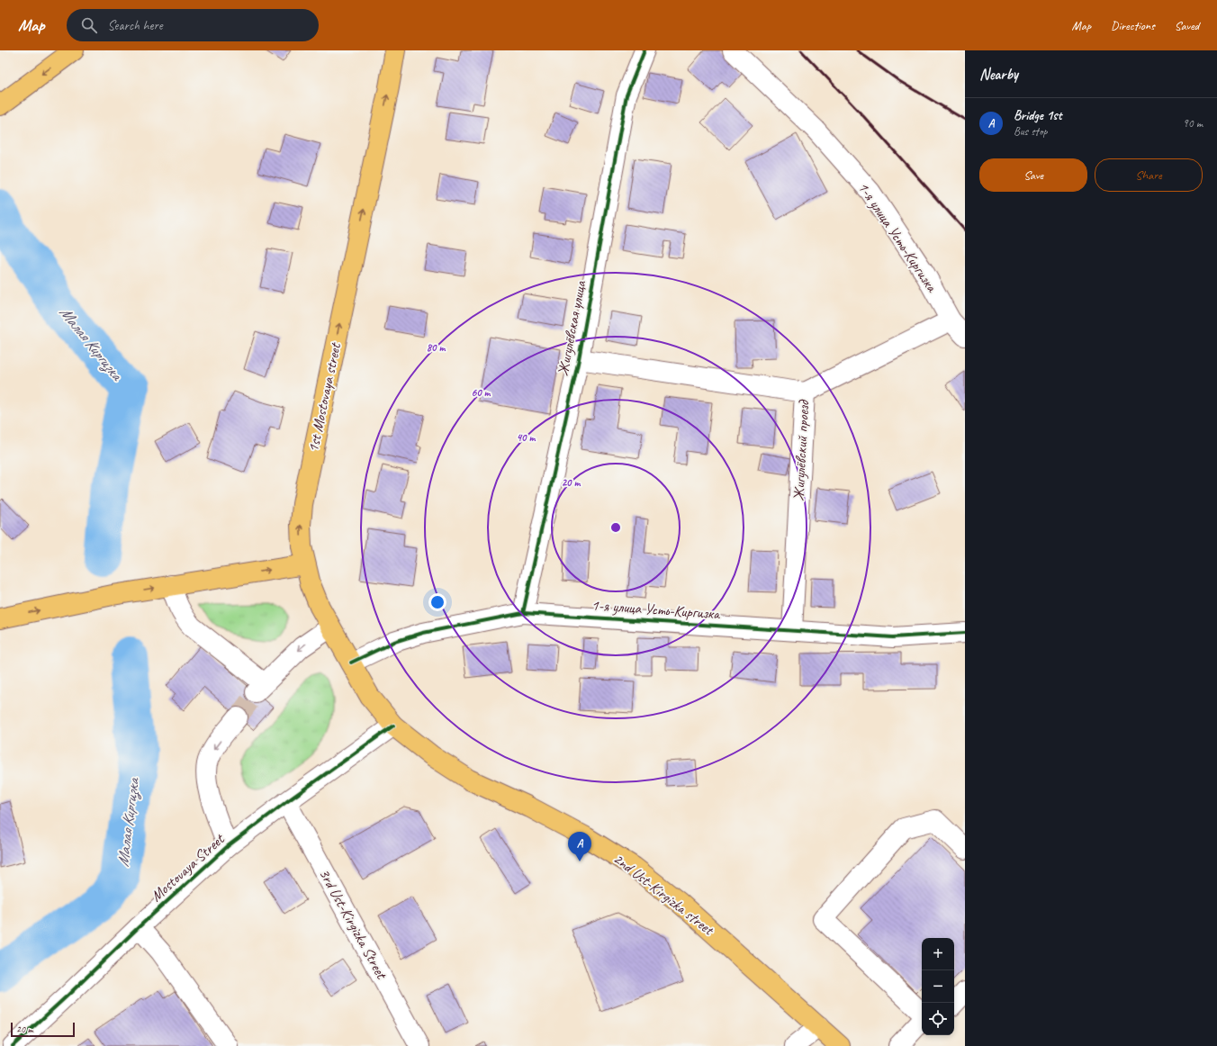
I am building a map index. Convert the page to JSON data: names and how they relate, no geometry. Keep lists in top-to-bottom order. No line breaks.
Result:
{"streets":{"main road":["1st Mostovaya street","2nd Ust-Kirgizka street"],"street":["1-я улица Усть-Киргизка","Жигулёвская улица","Жигулёвский проезд","Mostovaya Street","3rd Ust-Kirgizka Street"]},"crossings":[["1-я улица Усть-Киргизка","Жигулёвская улица"],["1-я улица Усть-Киргизка","1st Mostovaya street"],["1-я улица Усть-Киргизка","Жигулёвский проезд"],["Жигулёвская улица","Жигулёвский проезд"],["1st Mostovaya street","Mostovaya Street"],["1st Mostovaya street","2nd Ust-Kirgizka street"],["Mostovaya Street","2nd Ust-Kirgizka street"],["Mostovaya Street","3rd Ust-Kirgizka Street"]],"one_way":["1st Mostovaya street"],"water":["Малая Киргизка"],"scale_bar":"20 m","page":{"header":"Map","search":"Search here","nav":["Map","Directions","Saved"],"heading":"Nearby","list":[{"mark":"A","name":"Bridge 1st","note":"Bus stop","value":"90 m"}],"buttons":["Save","Share"],"pins":"A","map_buttons":["+","−"],"scale":"20 m"},"rings":["80 m","60 m","40 m","20 m"]}
